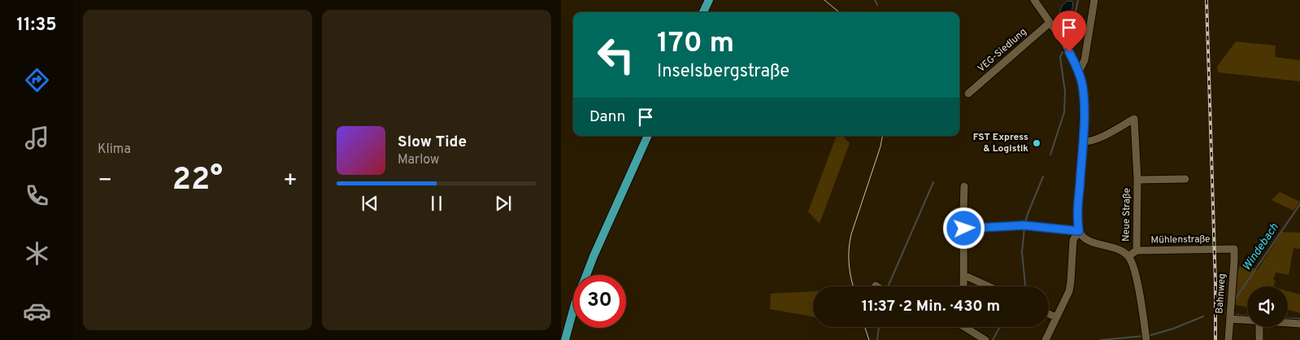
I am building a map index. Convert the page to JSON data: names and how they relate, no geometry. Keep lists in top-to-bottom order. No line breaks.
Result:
{"streets":{"street":["VEG-Siedlung","Neue Straße","Mühlenstraße","Bahnweg"]},"crossings":[["Neue Straße","Mühlenstraße"],["Mühlenstraße","Bahnweg"]],"water":["Windebach"],"places":["FST Express & Logistik"],"page":{"tabs":"11:35","tile":"Klima","turn":["170 m","Inselsbergstraße"],"then":"Dann","song":["Slow Tide","Marlow"],"heat":["−","22°","+"],"limit":"30","trip":"11:37 · 2 Min. · 430 m"}}
